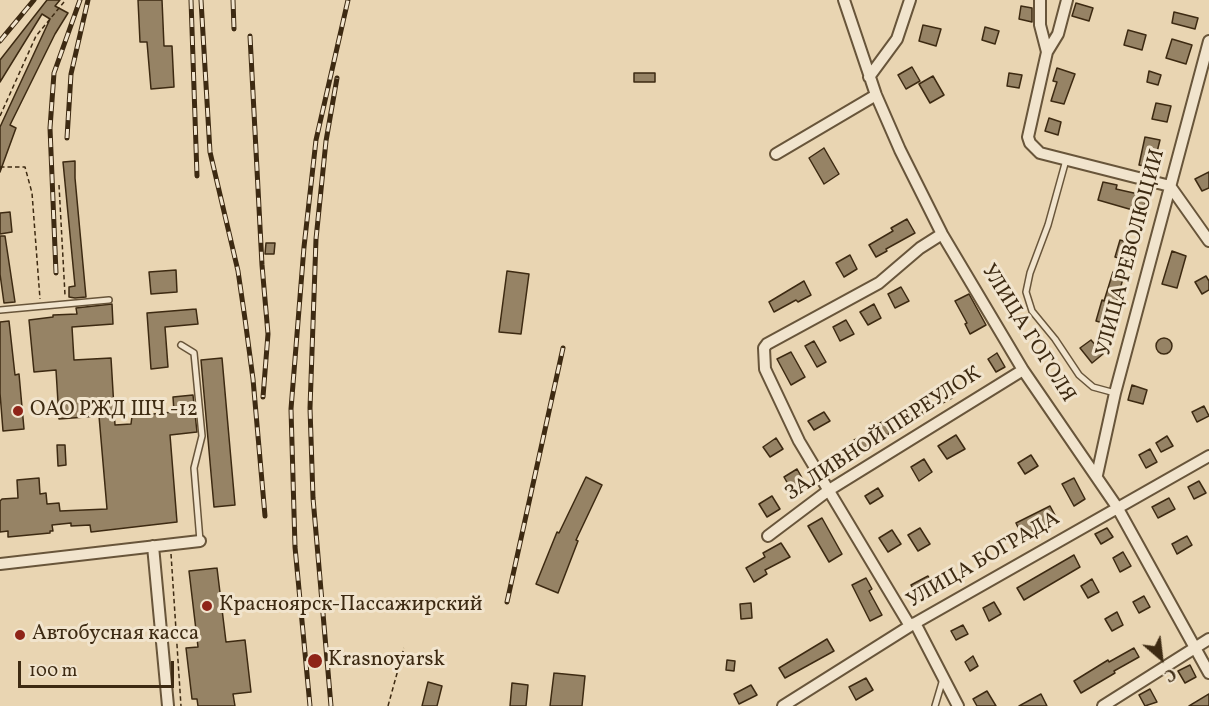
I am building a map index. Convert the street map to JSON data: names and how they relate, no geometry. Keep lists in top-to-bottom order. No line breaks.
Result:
{"streets":{"street":["УЛИЦА РЕВОЛЮЦИИ","УЛИЦА ГОГОЛЯ","ЗАЛИВНОЙ ПЕРЕУЛОК","УЛИЦА БОГРАДА"]},"crossings":[["УЛИЦА РЕВОЛЮЦИИ","УЛИЦА ГОГОЛЯ"],["УЛИЦА ГОГОЛЯ","ЗАЛИВНОЙ ПЕРЕУЛОК"],["УЛИЦА ГОГОЛЯ","УЛИЦА БОГРАДА"]],"places":["ОАО РЖД ШЧ -12","Красноярск-Пассажирский","Автобусная касса","Krasnoyarsk"],"scale_bar":"100 m","north":"bottom right"}
